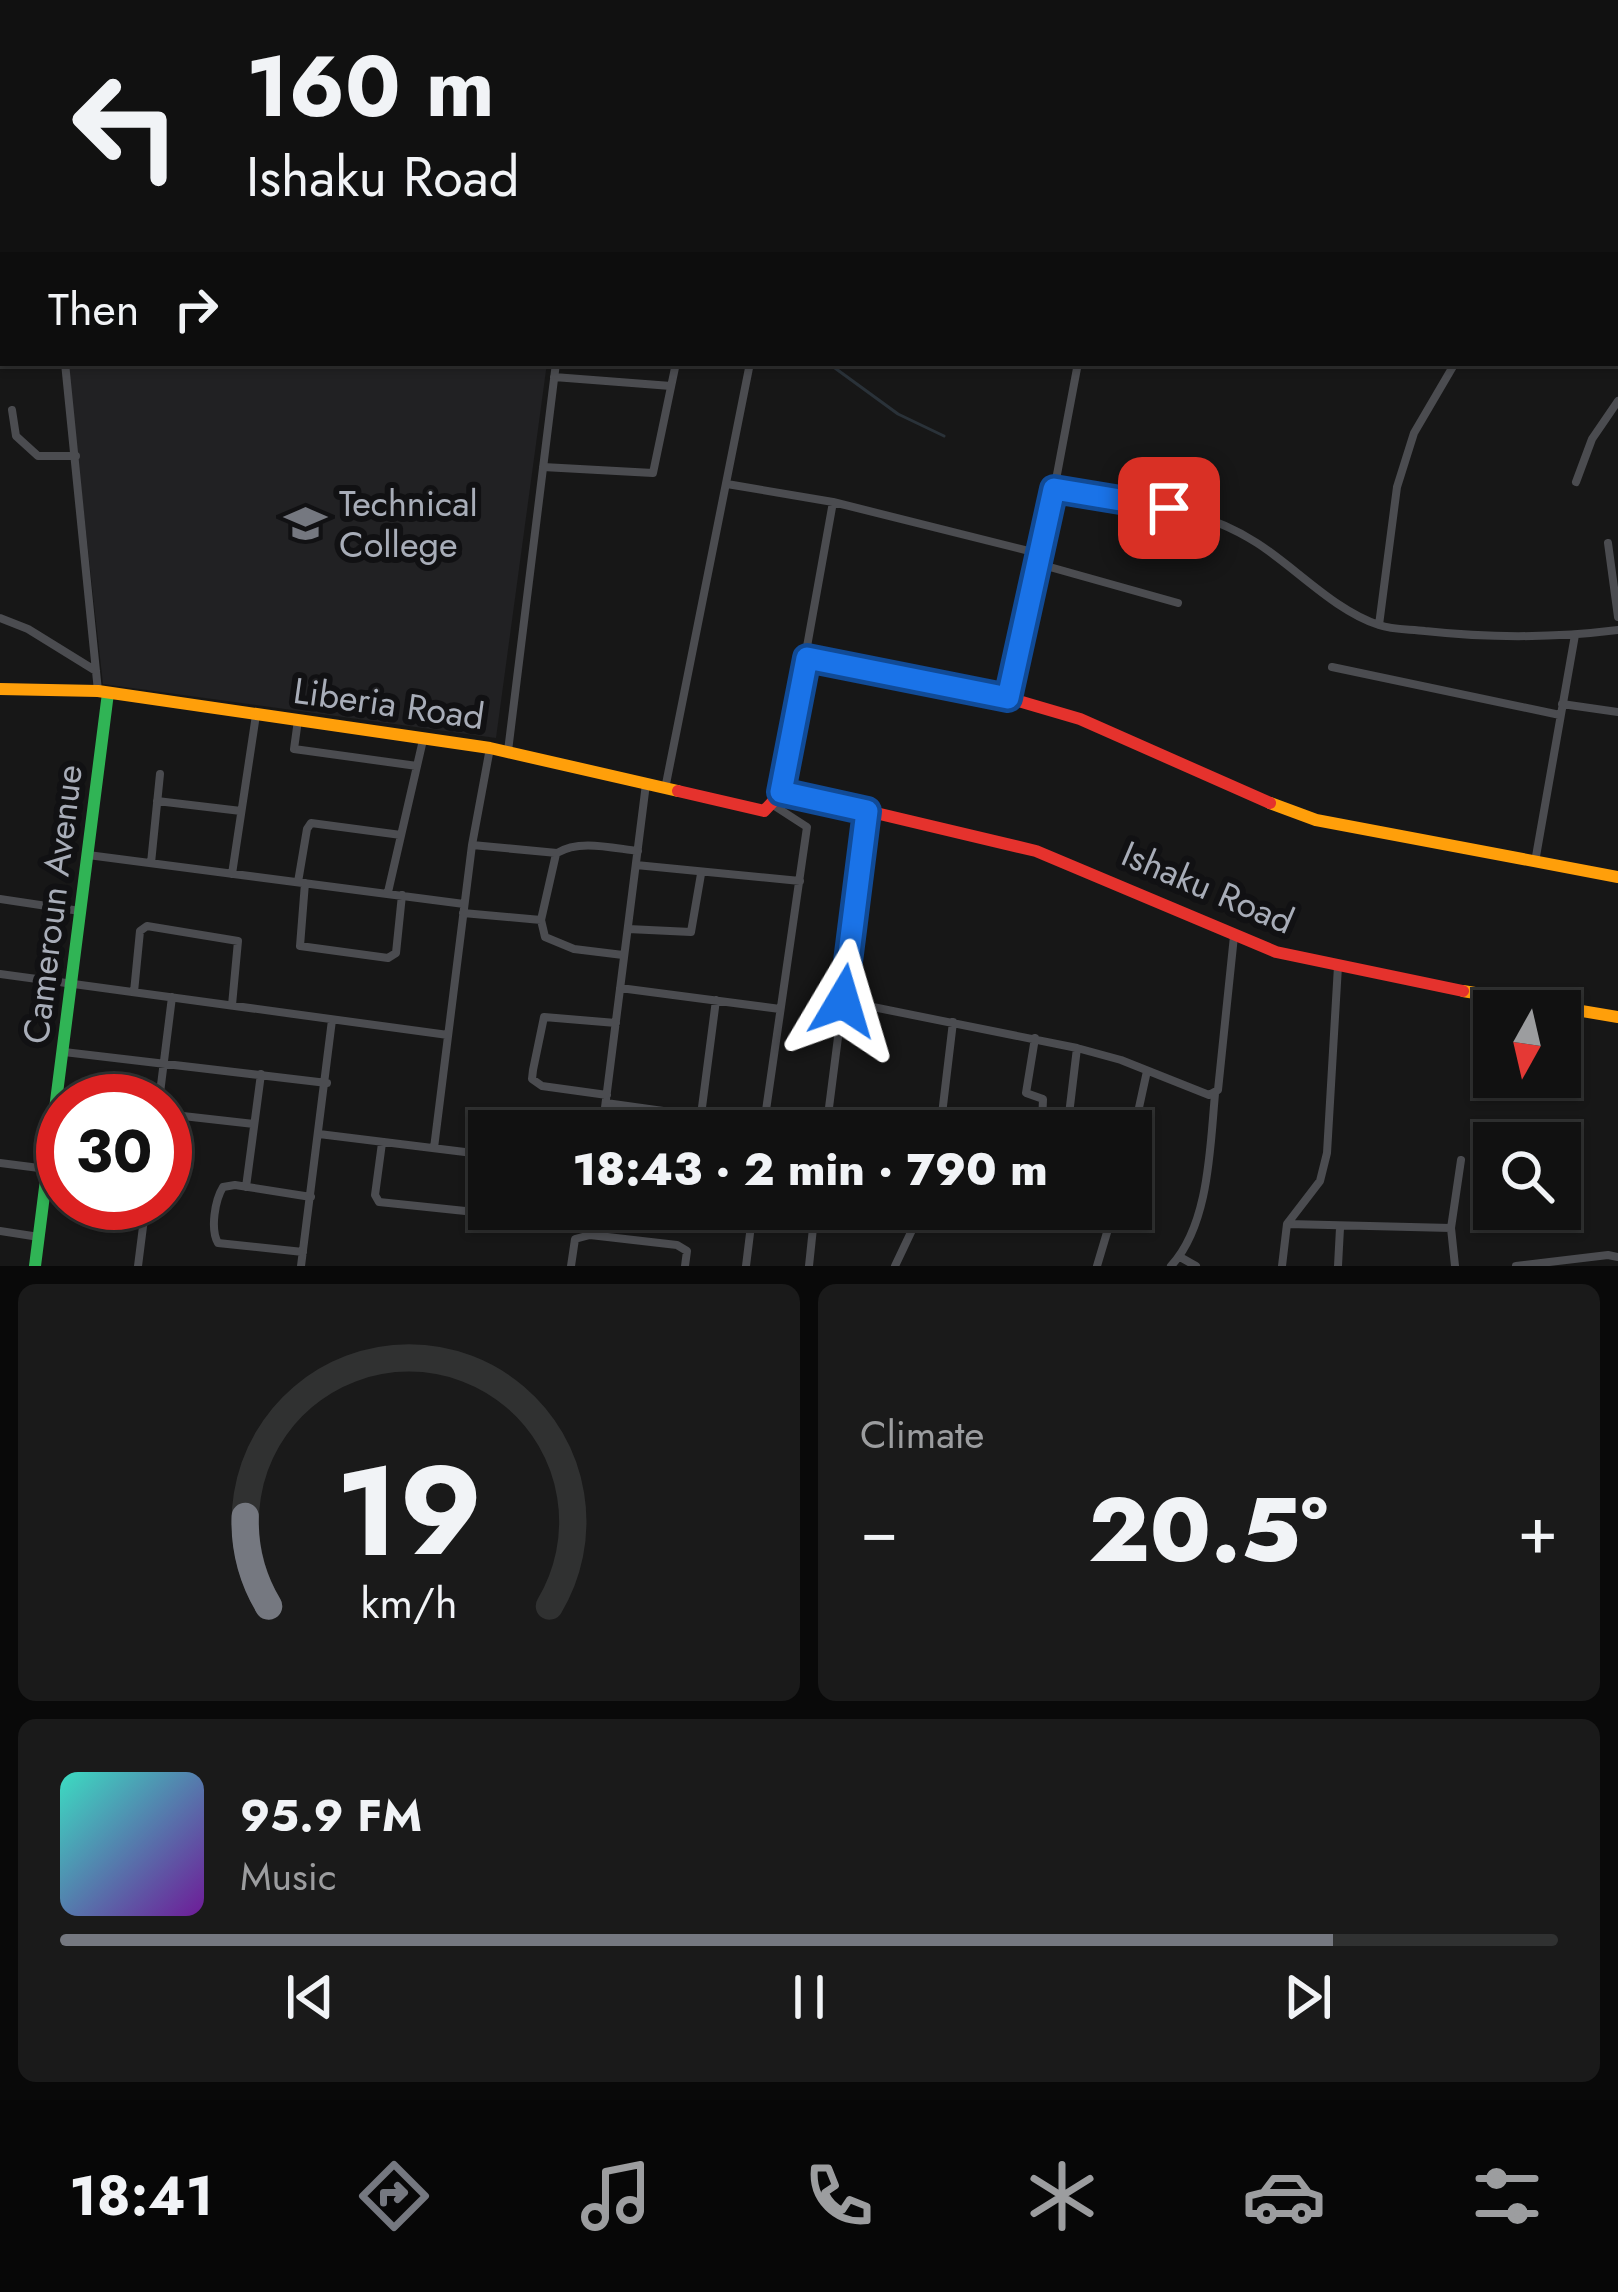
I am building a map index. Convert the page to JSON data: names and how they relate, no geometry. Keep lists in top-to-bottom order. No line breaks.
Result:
{"streets":{"street":["Liberia Road","Ishaku Road","Cameroun Avenue"]},"crossings":[["Liberia Road","Ishaku Road"],["Liberia Road","Cameroun Avenue"]],"places":{"school or university":["Technical College"]},"north":"bottom","page":{"turn":["160 m","Ishaku Road"],"then":"Then","limit":"30","trip":"18:43 · 2 min · 790 m","tile":"Climate","heat":["−","20.5°","+"],"song":["95.9 FM","Music"],"tabs":"18:41","gauge":["19","km/h"]}}
